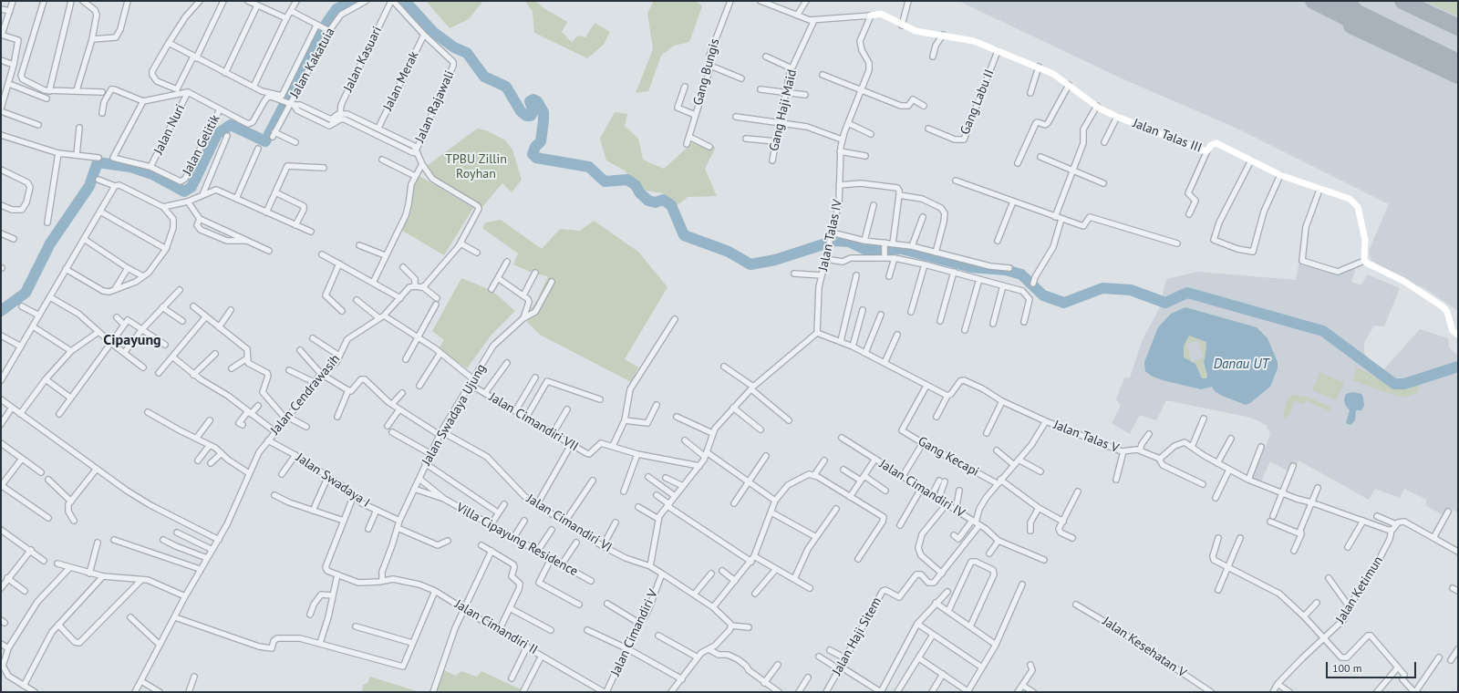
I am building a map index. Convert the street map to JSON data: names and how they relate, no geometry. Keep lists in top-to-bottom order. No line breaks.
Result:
{"streets":{"street":["Jalan Kasuari","Jalan Kakatuia","Gang Bungis","Jalan Merak","Gang Labu II","Jalan Rajawali","Gang Haji Maid","Jalan Nuri","Jalan Talas III","Jalan Gelitik","Jalan Talas IV","Jalan Cendrawasih","Jalan Swadaya Ujung","Jalan Cimandiri VII","Jalan Talas V","Gang Kecapi","Jalan Swadaya I","Jalan Cimandiri IV","Jalan Cimandiri VI","Villa Cipayung Residence","Jalan Ketimun","Jalan Cimandiri II","Jalan Cimandiri V","Jalan Haji Sitem","Jalan Kesehatan V"]},"crossings":[["Jalan Kasuari","Jalan Rajawali"],["Jalan Merak","Jalan Rajawali"],["Gang Labu II","Jalan Talas III"],["Jalan Nuri","Jalan Gelitik"],["Jalan Talas III","Jalan Talas IV"],["Jalan Cendrawasih","Jalan Cimandiri VII"],["Jalan Cendrawasih","Jalan Swadaya I"],["Jalan Swadaya Ujung","Jalan Cimandiri VII"],["Jalan Swadaya Ujung","Jalan Swadaya I"],["Jalan Swadaya Ujung","Jalan Cimandiri VI"],["Jalan Swadaya Ujung","Villa Cipayung Residence"],["Jalan Swadaya Ujung","Jalan Cimandiri II"],["Jalan Talas V","Jalan Haji Sitem"],["Gang Kecapi","Jalan Haji Sitem"],["Jalan Cimandiri IV","Jalan Haji Sitem"],["Jalan Cimandiri VI","Jalan Cimandiri V"],["Jalan Cimandiri II","Jalan Cimandiri V"]],"districts":["Cipayung"],"water":["Danau UT"],"parks":["TPBU Zillin Royhan"],"scale_bar":"100 m"}
